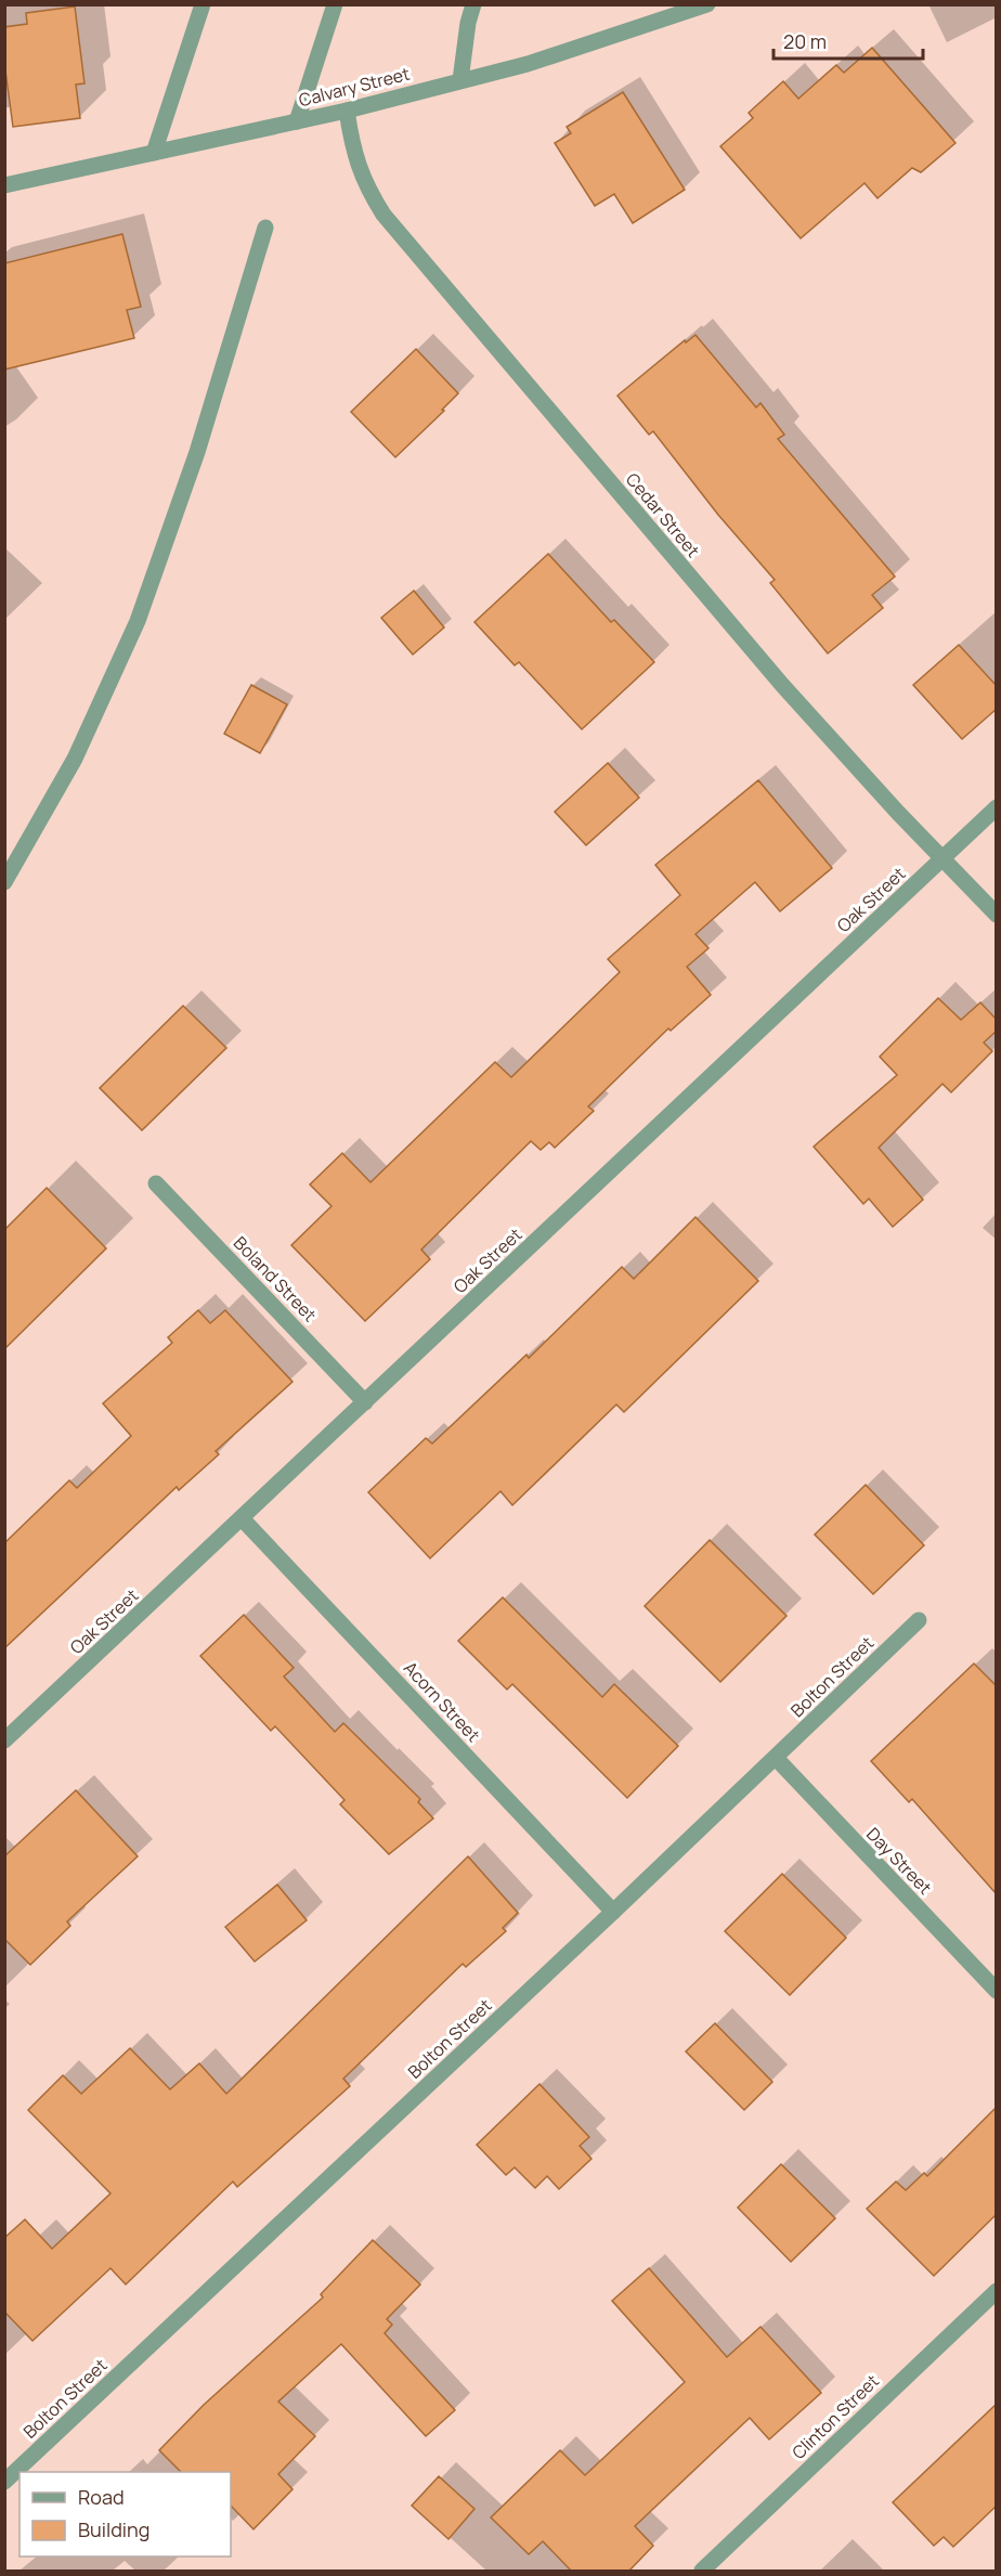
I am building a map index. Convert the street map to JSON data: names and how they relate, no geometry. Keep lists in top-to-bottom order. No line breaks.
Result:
{"streets":{"street":["Calvary Street","Cedar Street","Oak Street","Boland Street","Bolton Street","Acorn Street","Day Street","Clinton Street"]},"crossings":[["Calvary Street","Cedar Street"],["Cedar Street","Oak Street"],["Oak Street","Boland Street"],["Oak Street","Acorn Street"],["Bolton Street","Acorn Street"],["Bolton Street","Day Street"]],"legend":["Road","Building"],"scale_bar":"20 m"}
